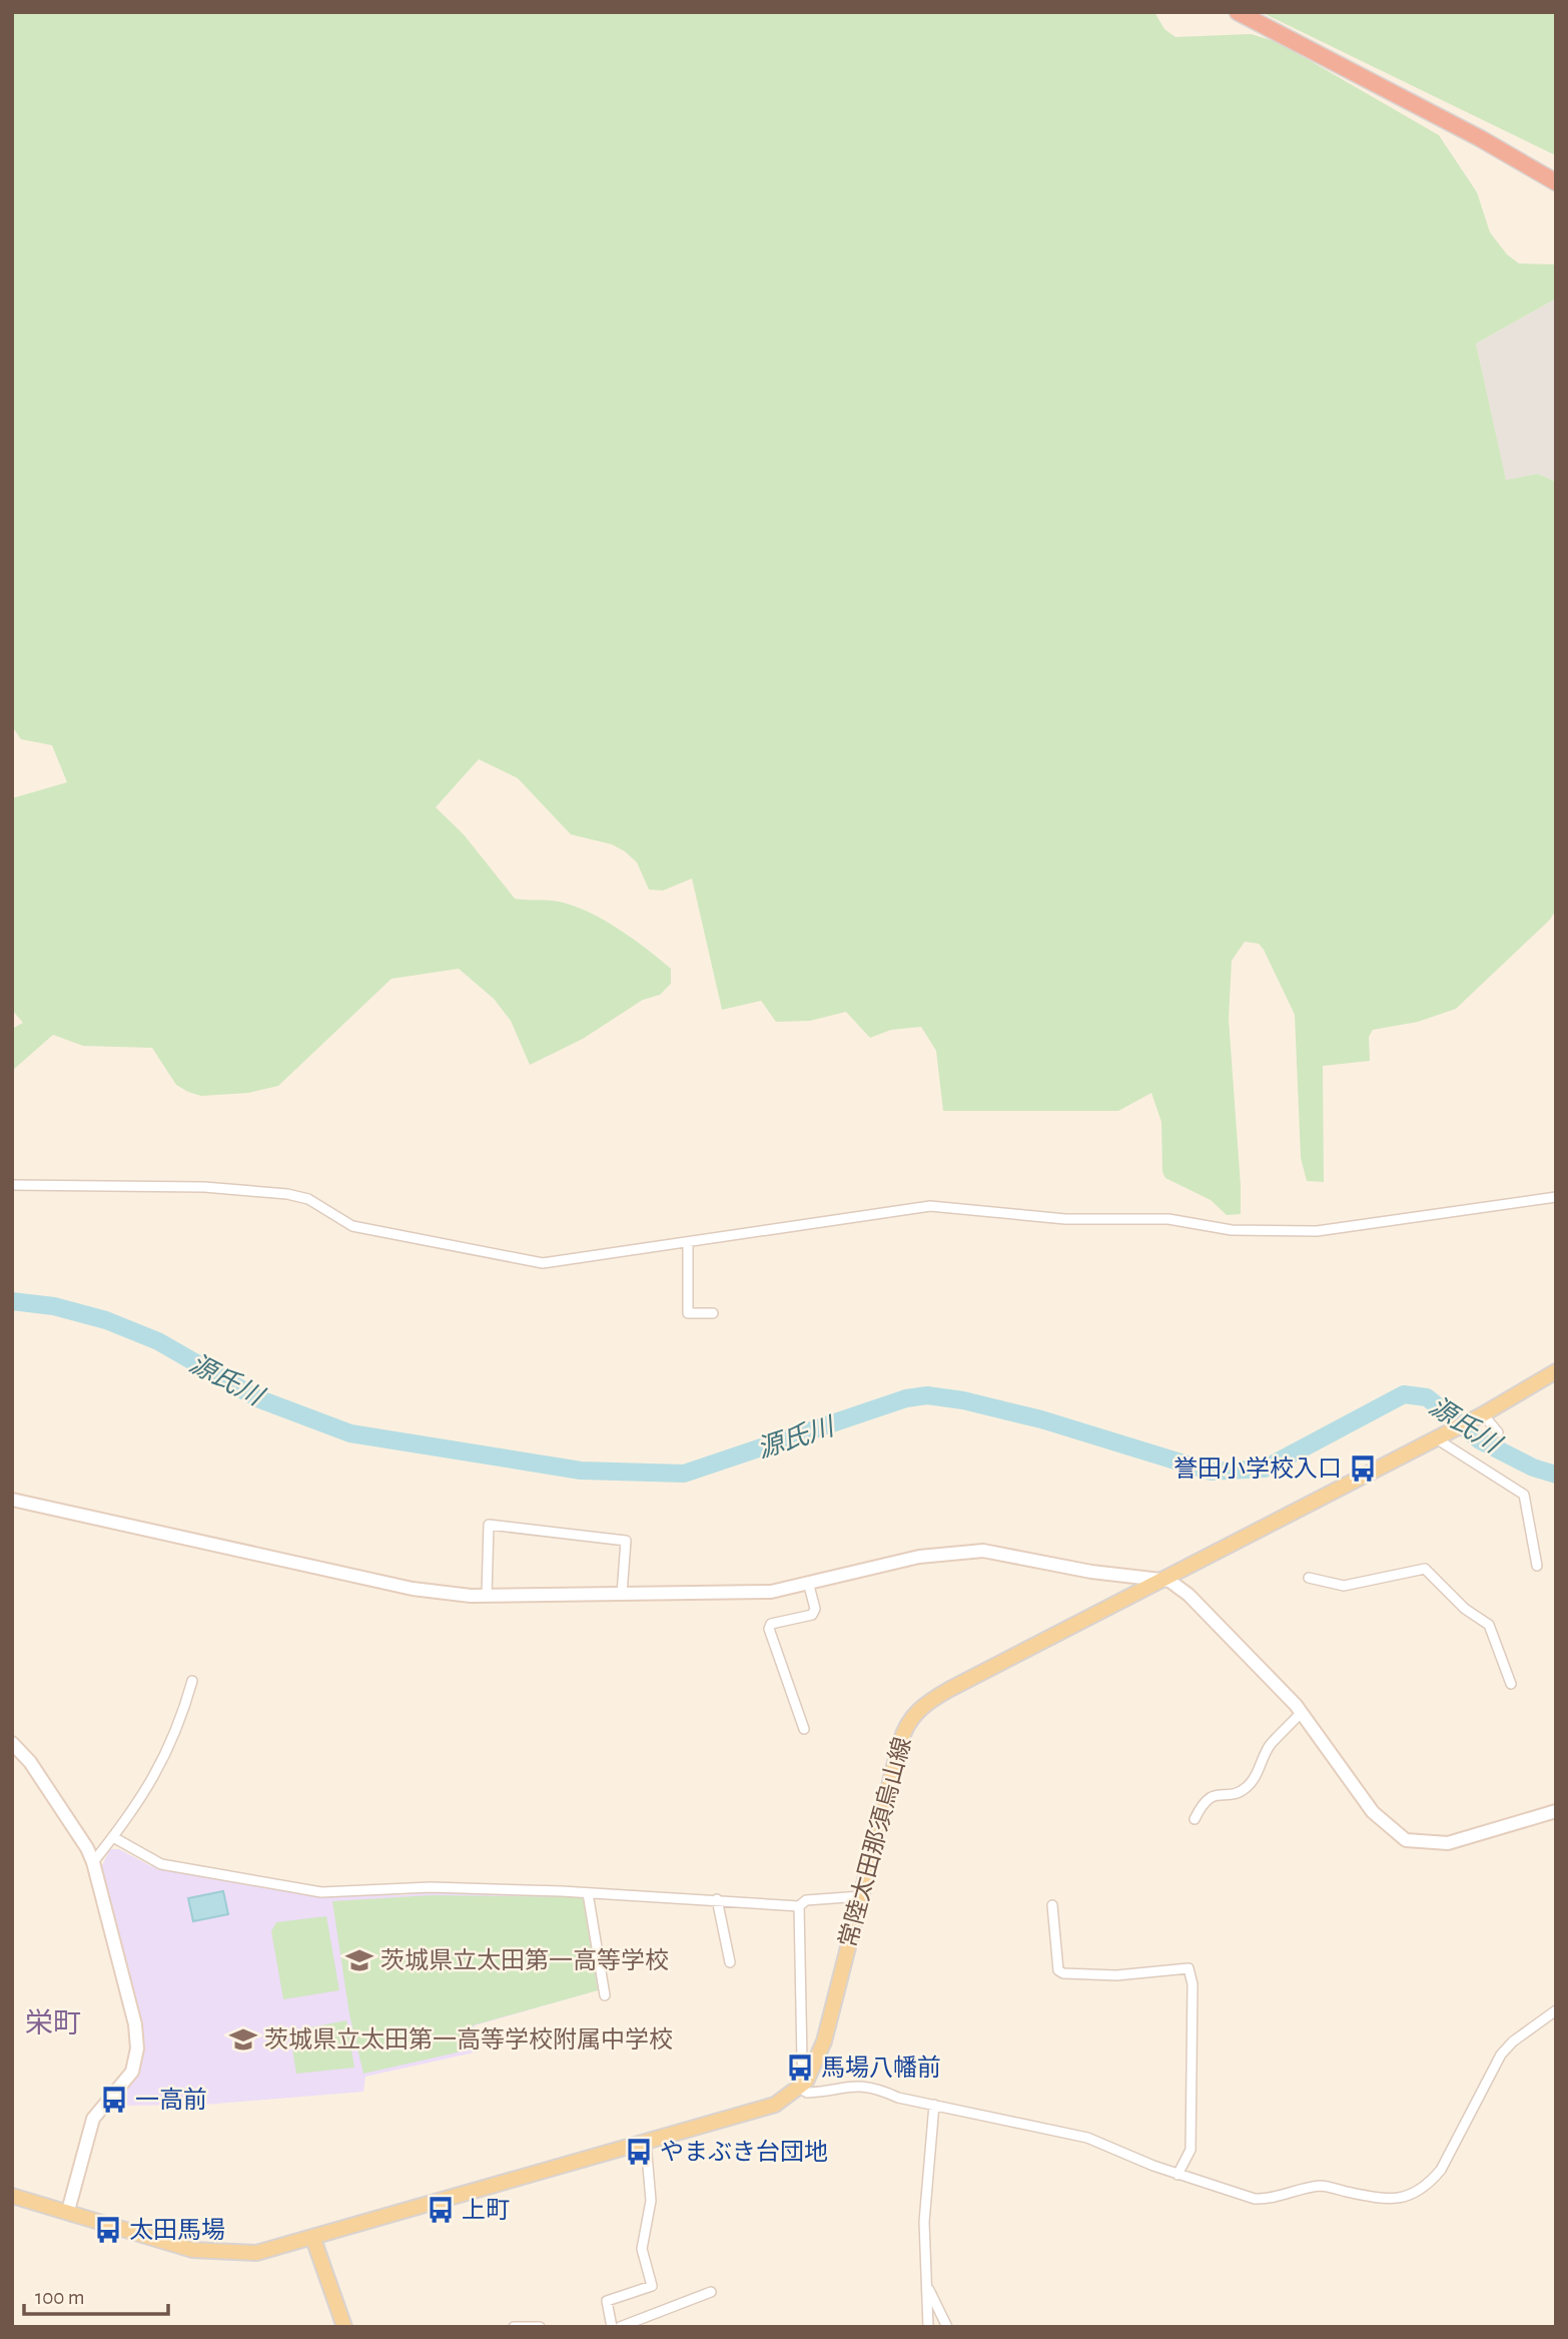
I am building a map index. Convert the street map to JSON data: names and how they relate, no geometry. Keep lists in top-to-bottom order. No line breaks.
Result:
{"streets":{"main road":["常陸太田那須烏山線"]},"districts":["栄町"],"water":["源氏川"],"places":{"bus stop":["誉田小学校入口","馬場八幡前","一高前","やまぶき台団地","上町","太田馬場"],"school or university":["茨城県立太田第一高等学校","茨城県立太田第一高等学校附属中学校"]},"scale_bar":"100 m"}
